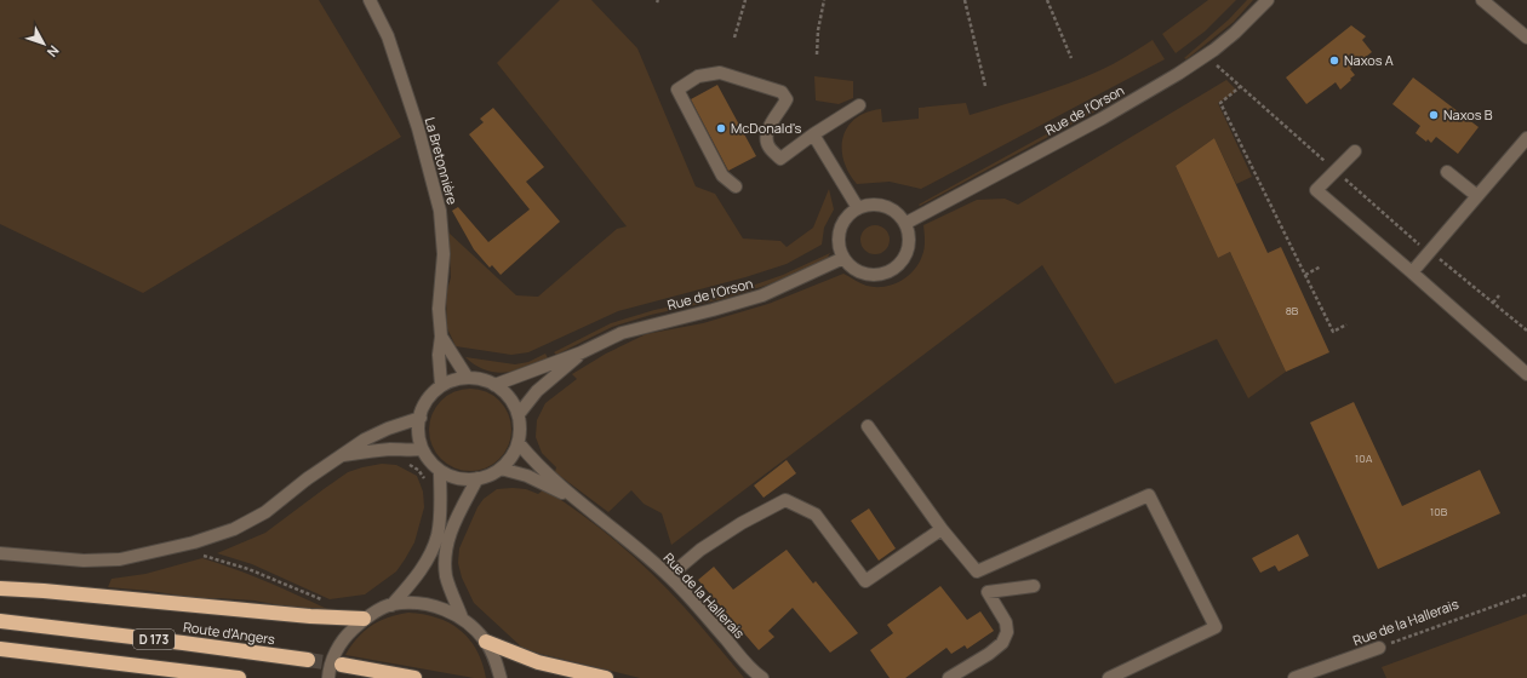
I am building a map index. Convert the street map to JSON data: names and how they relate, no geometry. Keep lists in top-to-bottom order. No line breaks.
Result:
{"streets":{"highway":["Route d'Angers","D 173"],"street":["Rue de l'Orson","La Bretonnière","Rue de la Hallerais"]},"crossings":[["Rue de l'Orson","La Bretonnière"],["Rue de l'Orson","Rue de la Hallerais"],["La Bretonnière","Rue de la Hallerais"]],"places":["Naxos A","Naxos B","McDonald's"],"house_numbers":["8B","10A","10B"],"north":"bottom right"}
